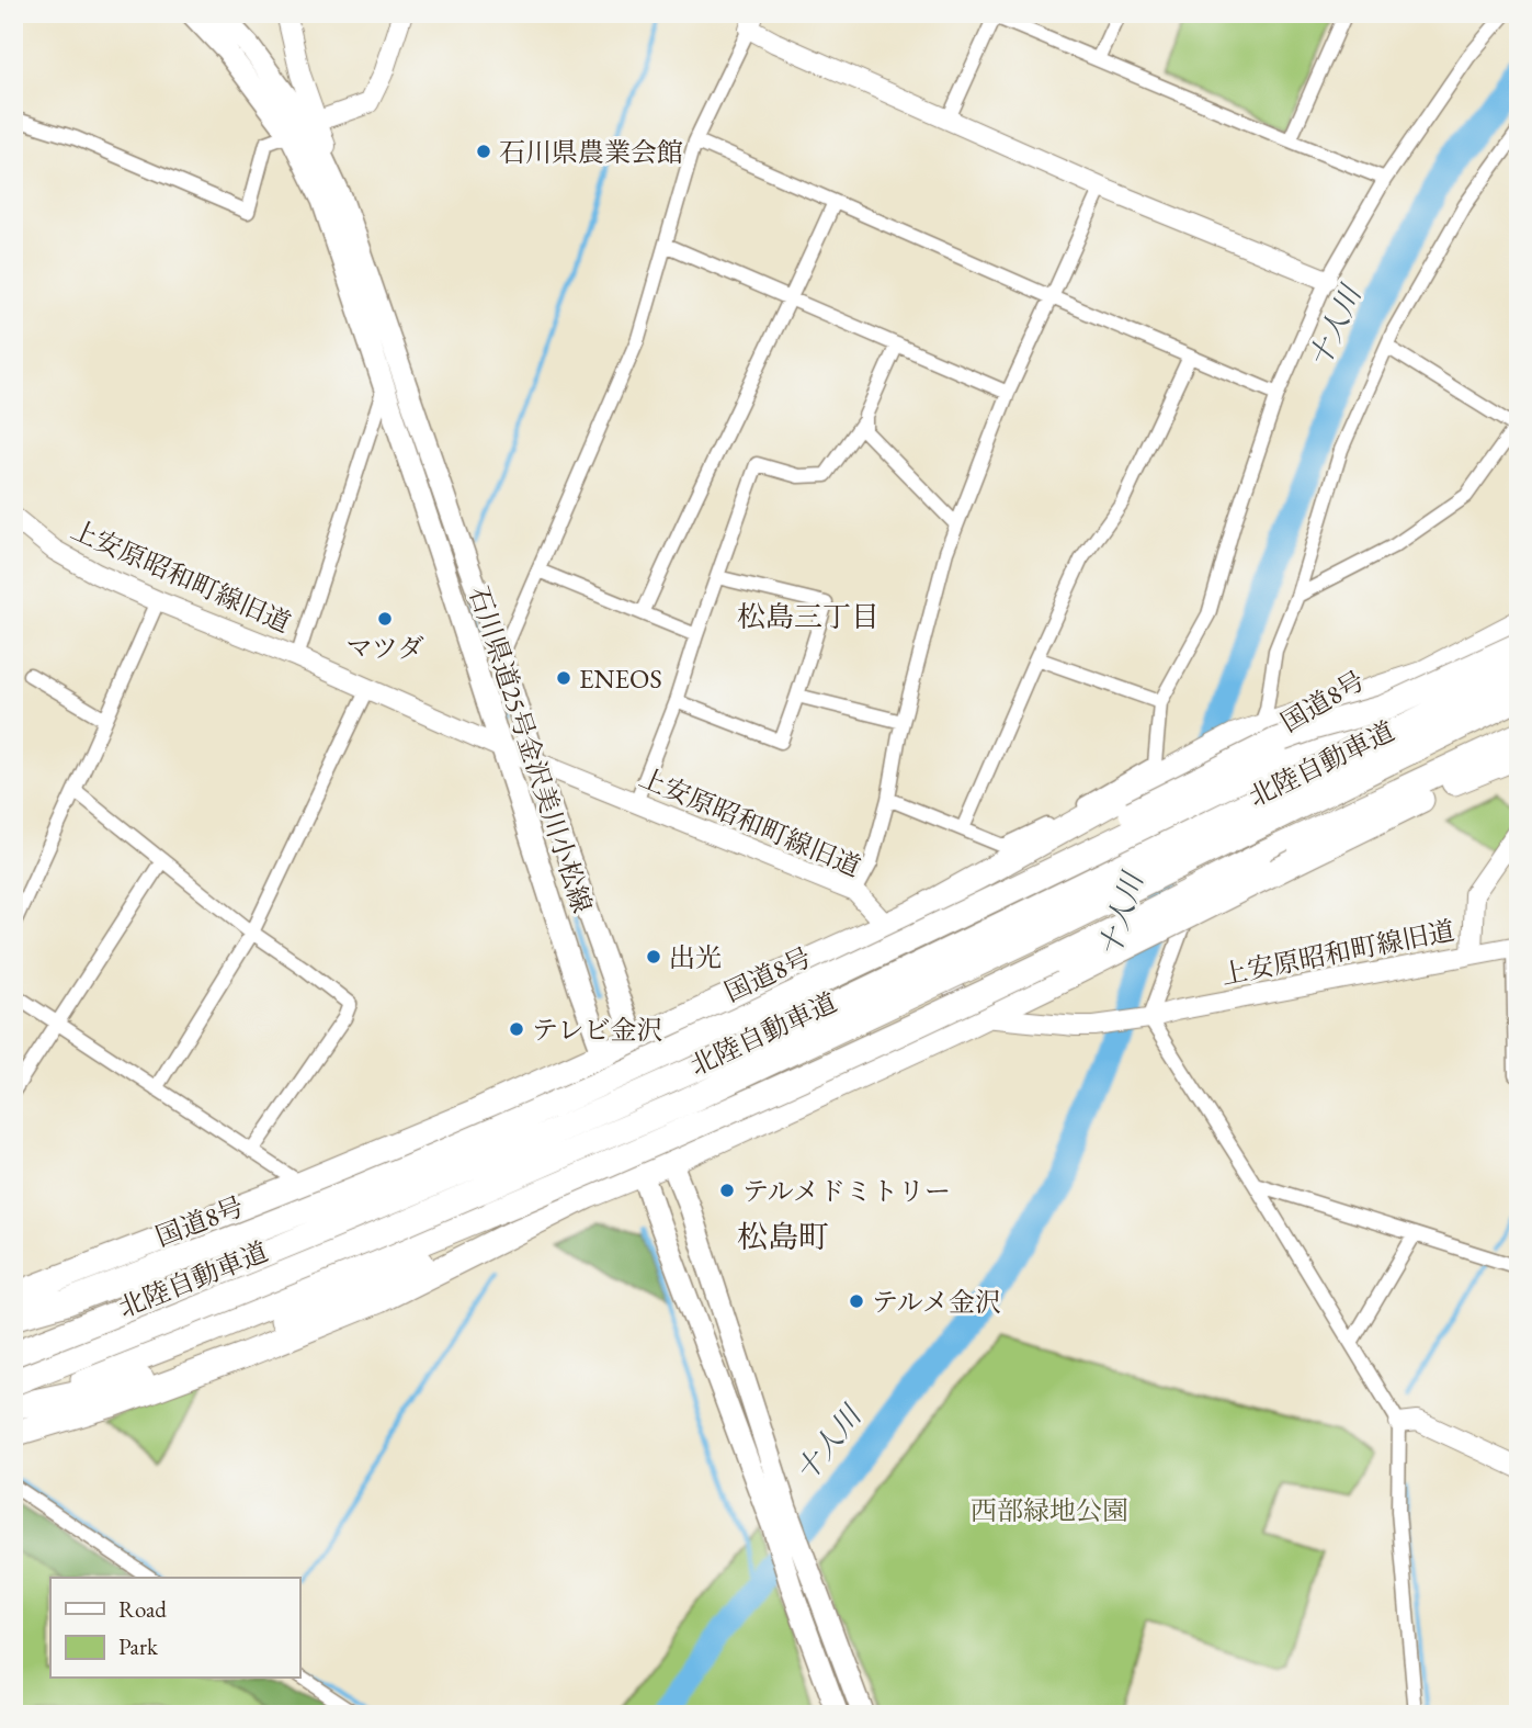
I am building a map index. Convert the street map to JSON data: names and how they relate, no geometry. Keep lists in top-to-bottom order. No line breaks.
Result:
{"streets":{"highway":["国道8号","北陸自動車道"],"main road":["石川県道25号金沢美川小松線"],"street":["上安原昭和町線旧道"]},"crossings":[["上安原昭和町線旧道","石川県道25号金沢美川小松線"]],"districts":["松島三丁目","松島町"],"water":["十人川"],"parks":["西部緑地公園"],"places":["石川県農業会館","マツダ","ENEOS","出光","テレビ金沢","テルメドミトリー","テルメ金沢"],"legend":["Road","Park"]}
